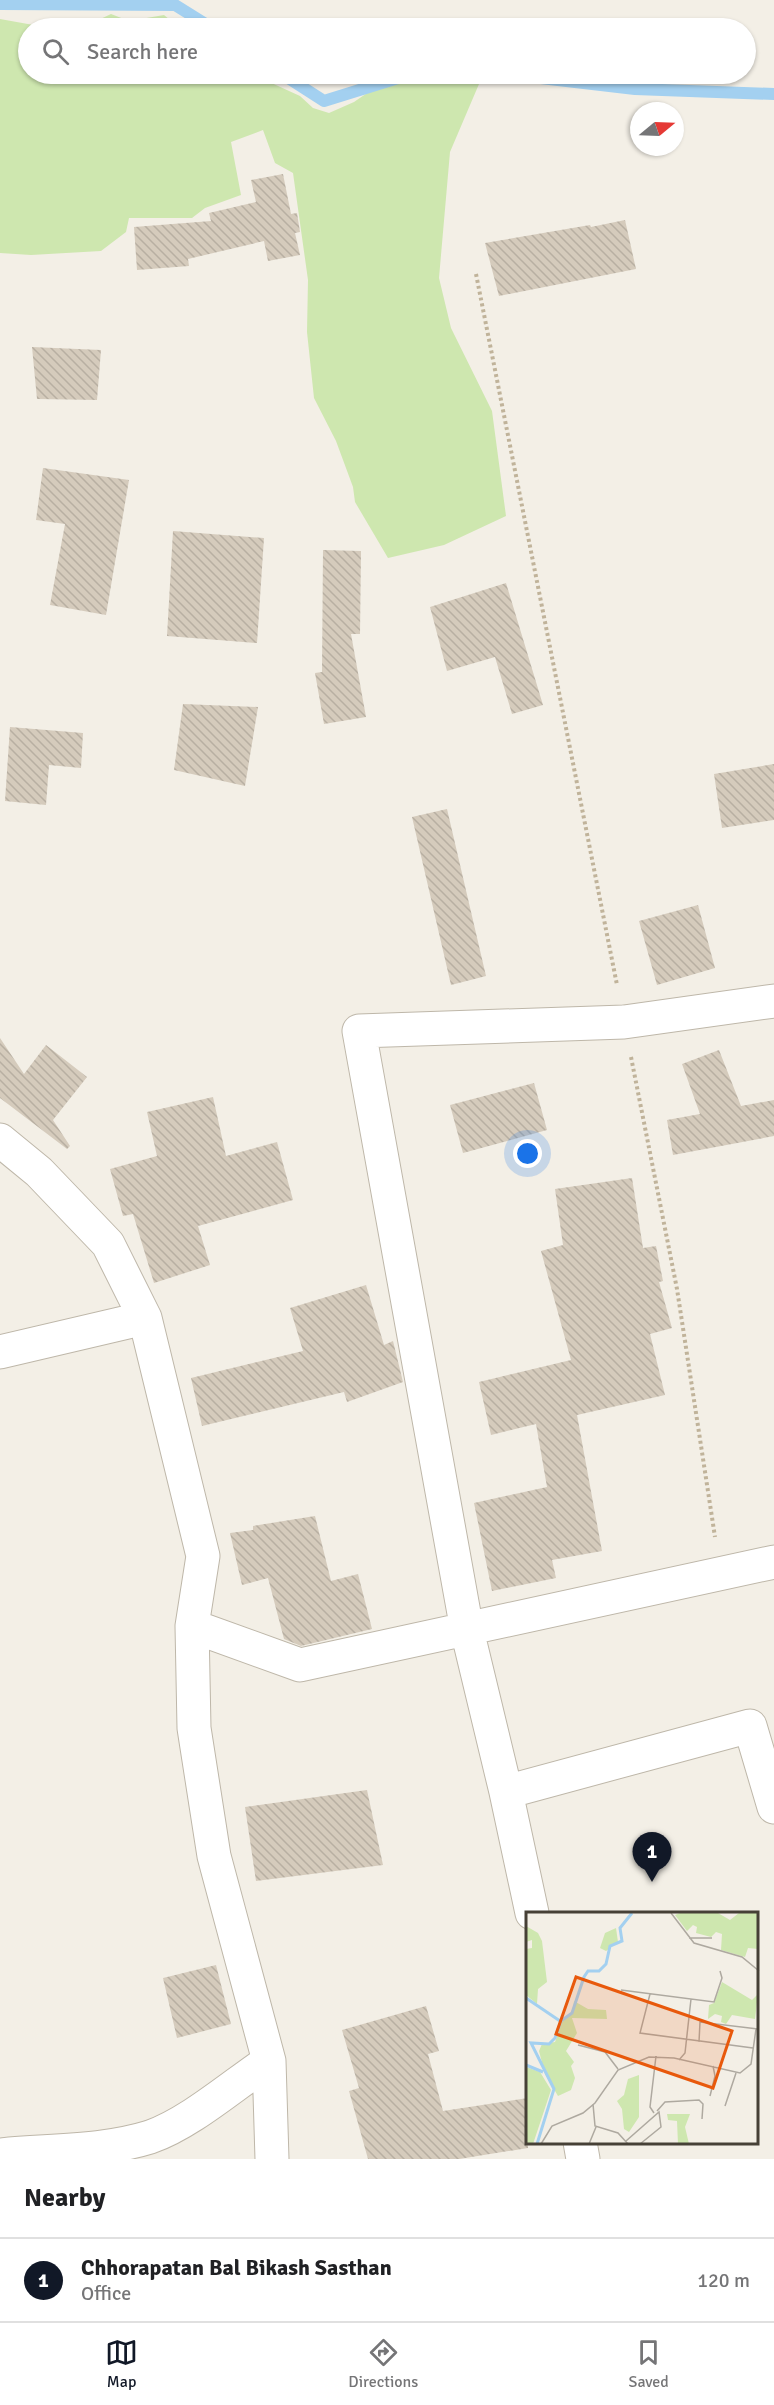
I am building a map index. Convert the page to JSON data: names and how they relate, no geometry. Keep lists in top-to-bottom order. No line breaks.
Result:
{"north":"right","page":{"search":"Search here","pins":"1","heading":"Nearby","list":[{"mark":"1","name":"Chhorapatan Bal Bikash Sasthan","note":"Office","value":"120 m"}],"nav":["Map","Directions","Saved"]}}
